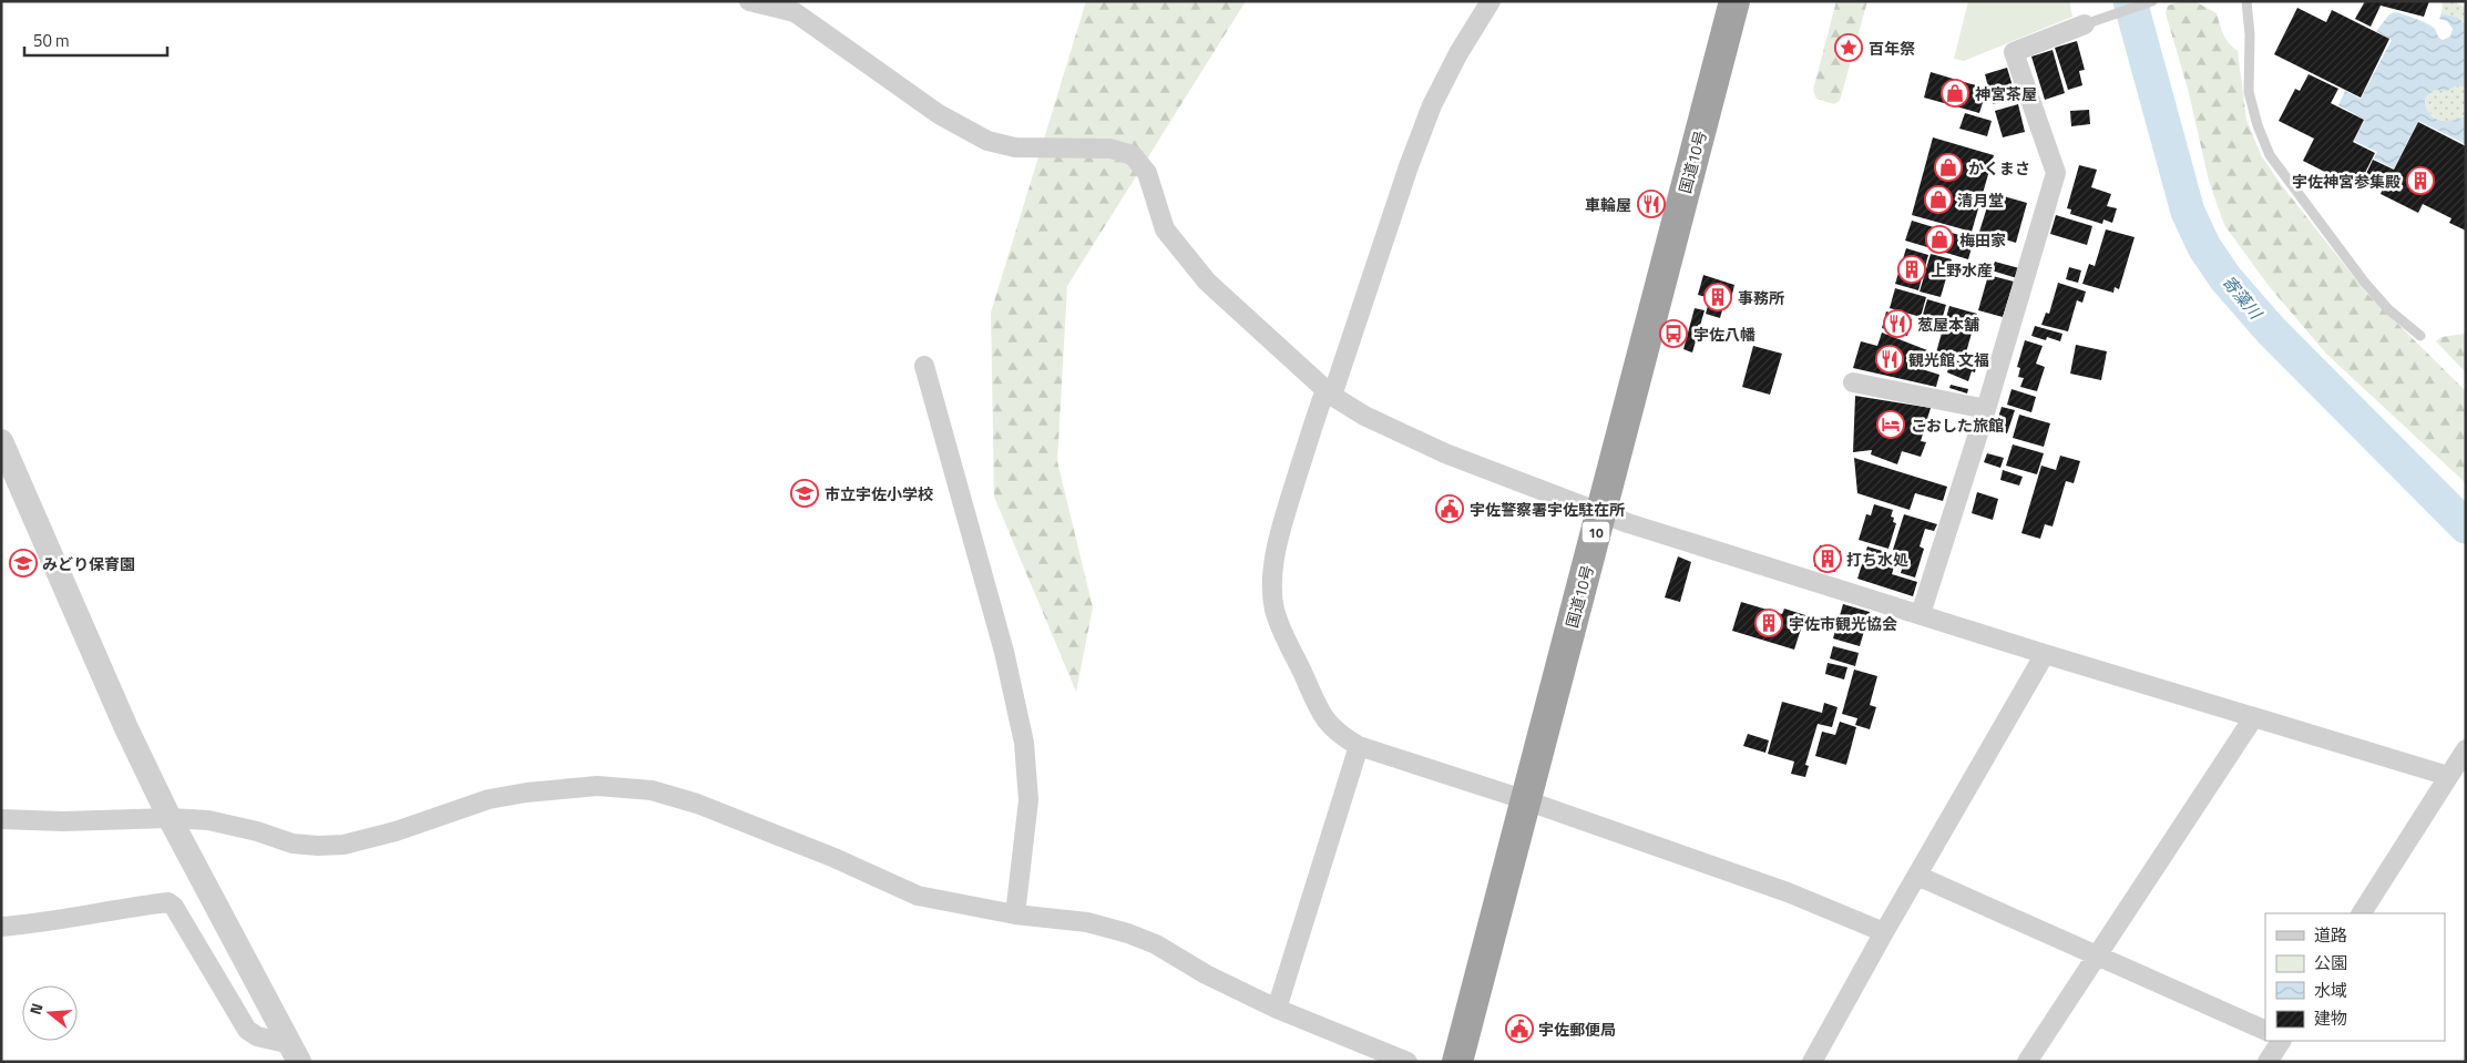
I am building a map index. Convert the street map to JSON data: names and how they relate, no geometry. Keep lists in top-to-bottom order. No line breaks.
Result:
{"streets":{"highway":["国道10号","10"]},"water":["寄藻川"],"places":{"place":["百年祭"],"shop":["神宮茶屋","かくまさ","清月堂","梅田家"],"building":["宇佐神宮参集殿","上野水産","事務所","打ち水処","宇佐市観光協会"],"restaurant":["車輪屋","葱屋本舗","観光館 文福"],"bus stop":["宇佐八幡"],"hotel":["こおした旅館"],"school or university":["市立宇佐小学校","みどり保育園"],"public building":["宇佐警察署宇佐駐在所","宇佐郵便局"]},"legend":["道路","公園","水域","建物"],"scale_bar":"50 m","north":"left"}
